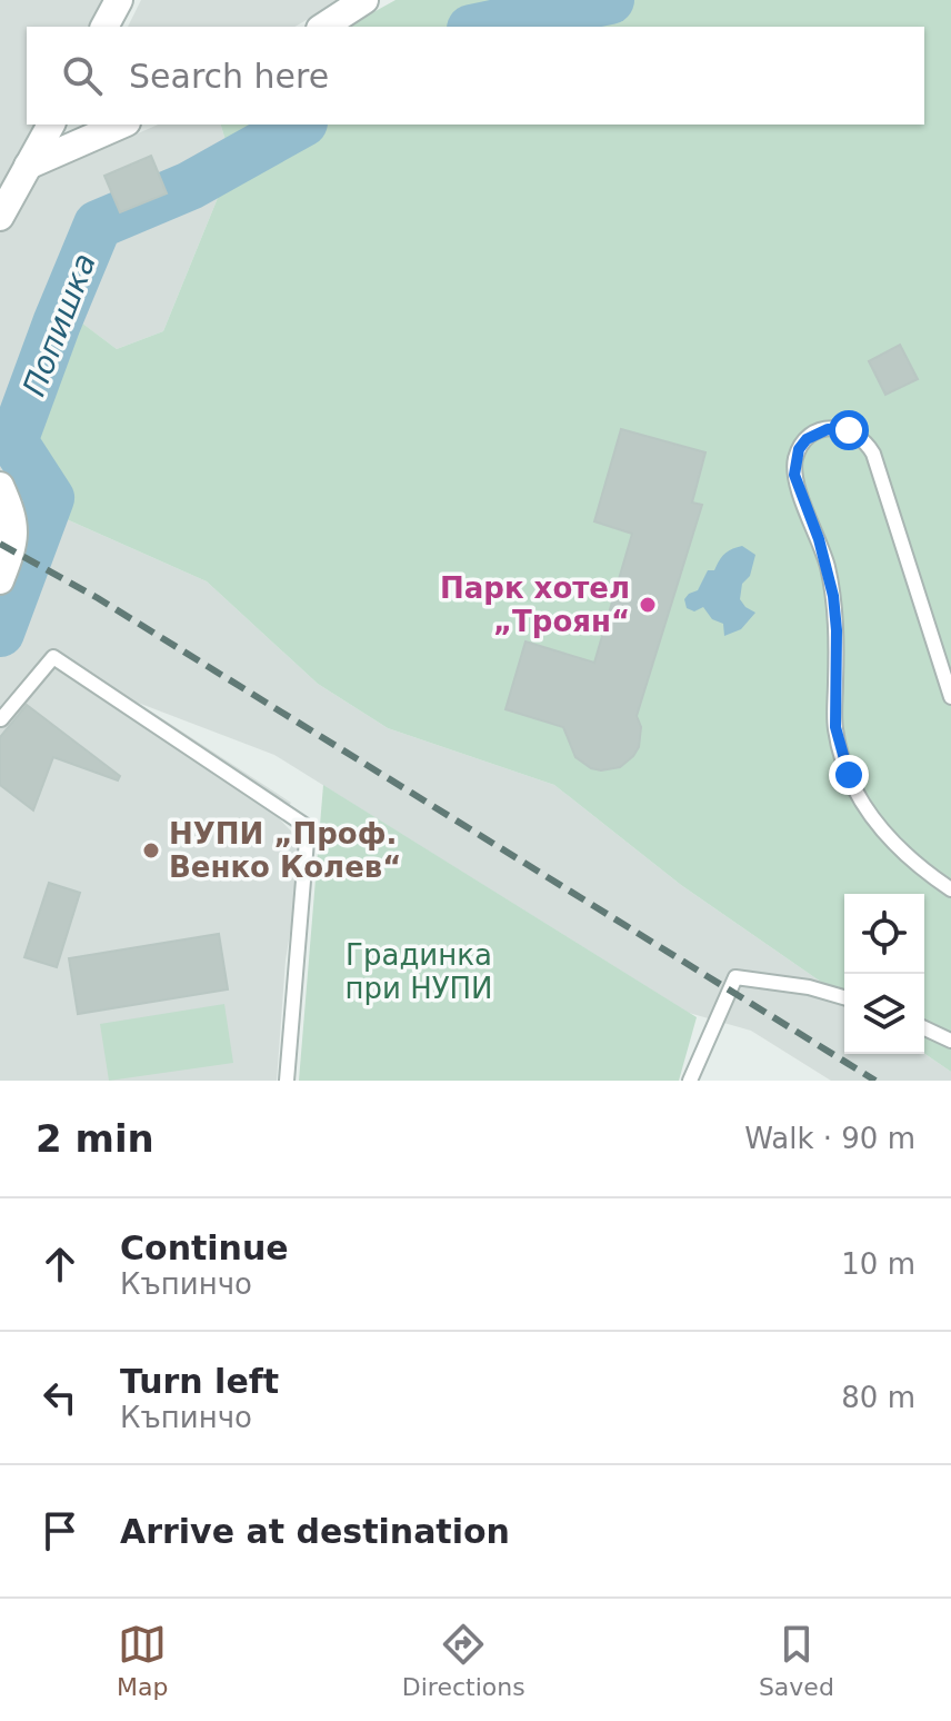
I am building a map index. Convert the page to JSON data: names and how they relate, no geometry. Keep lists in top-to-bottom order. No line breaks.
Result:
{"water":["Попишка"],"parks":["Градинка при НУПИ"],"places":["Парк хотел „Троян“","НУПИ „Проф. Венко Колев“"],"page":{"search":"Search here","heading":["2 min","Walk · 90 m"],"list":[["Continue","Къпинчо","10 m"],["Turn left","Къпинчо","80 m"],"Arrive at destination"],"nav":["Map","Directions","Saved"]}}
